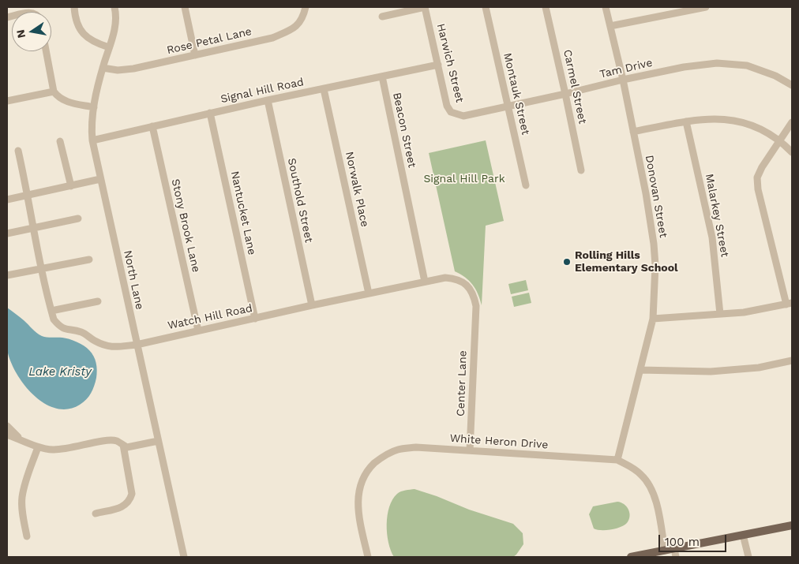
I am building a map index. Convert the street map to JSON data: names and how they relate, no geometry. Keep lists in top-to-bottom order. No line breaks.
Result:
{"streets":{"street":["Rose Petal Lane","Harwich Street","Tam Drive","Carmel Street","Signal Hill Road","Montauk Street","Beacon Street","Norwalk Place","Donovan Street","Southold Street","Nantucket Lane","Malarkey Street","Stony Brook Lane","North Lane","Watch Hill Road","Center Lane","White Heron Drive"]},"crossings":[["Rose Petal Lane","North Lane"],["Harwich Street","Tam Drive"],["Harwich Street","Signal Hill Road"],["Tam Drive","Carmel Street"],["Tam Drive","Montauk Street"],["Tam Drive","Donovan Street"],["Signal Hill Road","Beacon Street"],["Signal Hill Road","Norwalk Place"],["Signal Hill Road","Southold Street"],["Signal Hill Road","Nantucket Lane"],["Signal Hill Road","Stony Brook Lane"],["Signal Hill Road","North Lane"],["Beacon Street","Watch Hill Road"],["Norwalk Place","Watch Hill Road"],["Donovan Street","White Heron Drive"],["Southold Street","Watch Hill Road"],["Nantucket Lane","Watch Hill Road"],["Stony Brook Lane","Watch Hill Road"],["North Lane","Watch Hill Road"],["Watch Hill Road","Center Lane"],["Center Lane","White Heron Drive"]],"water":["Lake Kristy"],"parks":["Signal Hill Park"],"places":["Rolling Hills Elementary School"],"scale_bar":"100 m","north":"left"}
